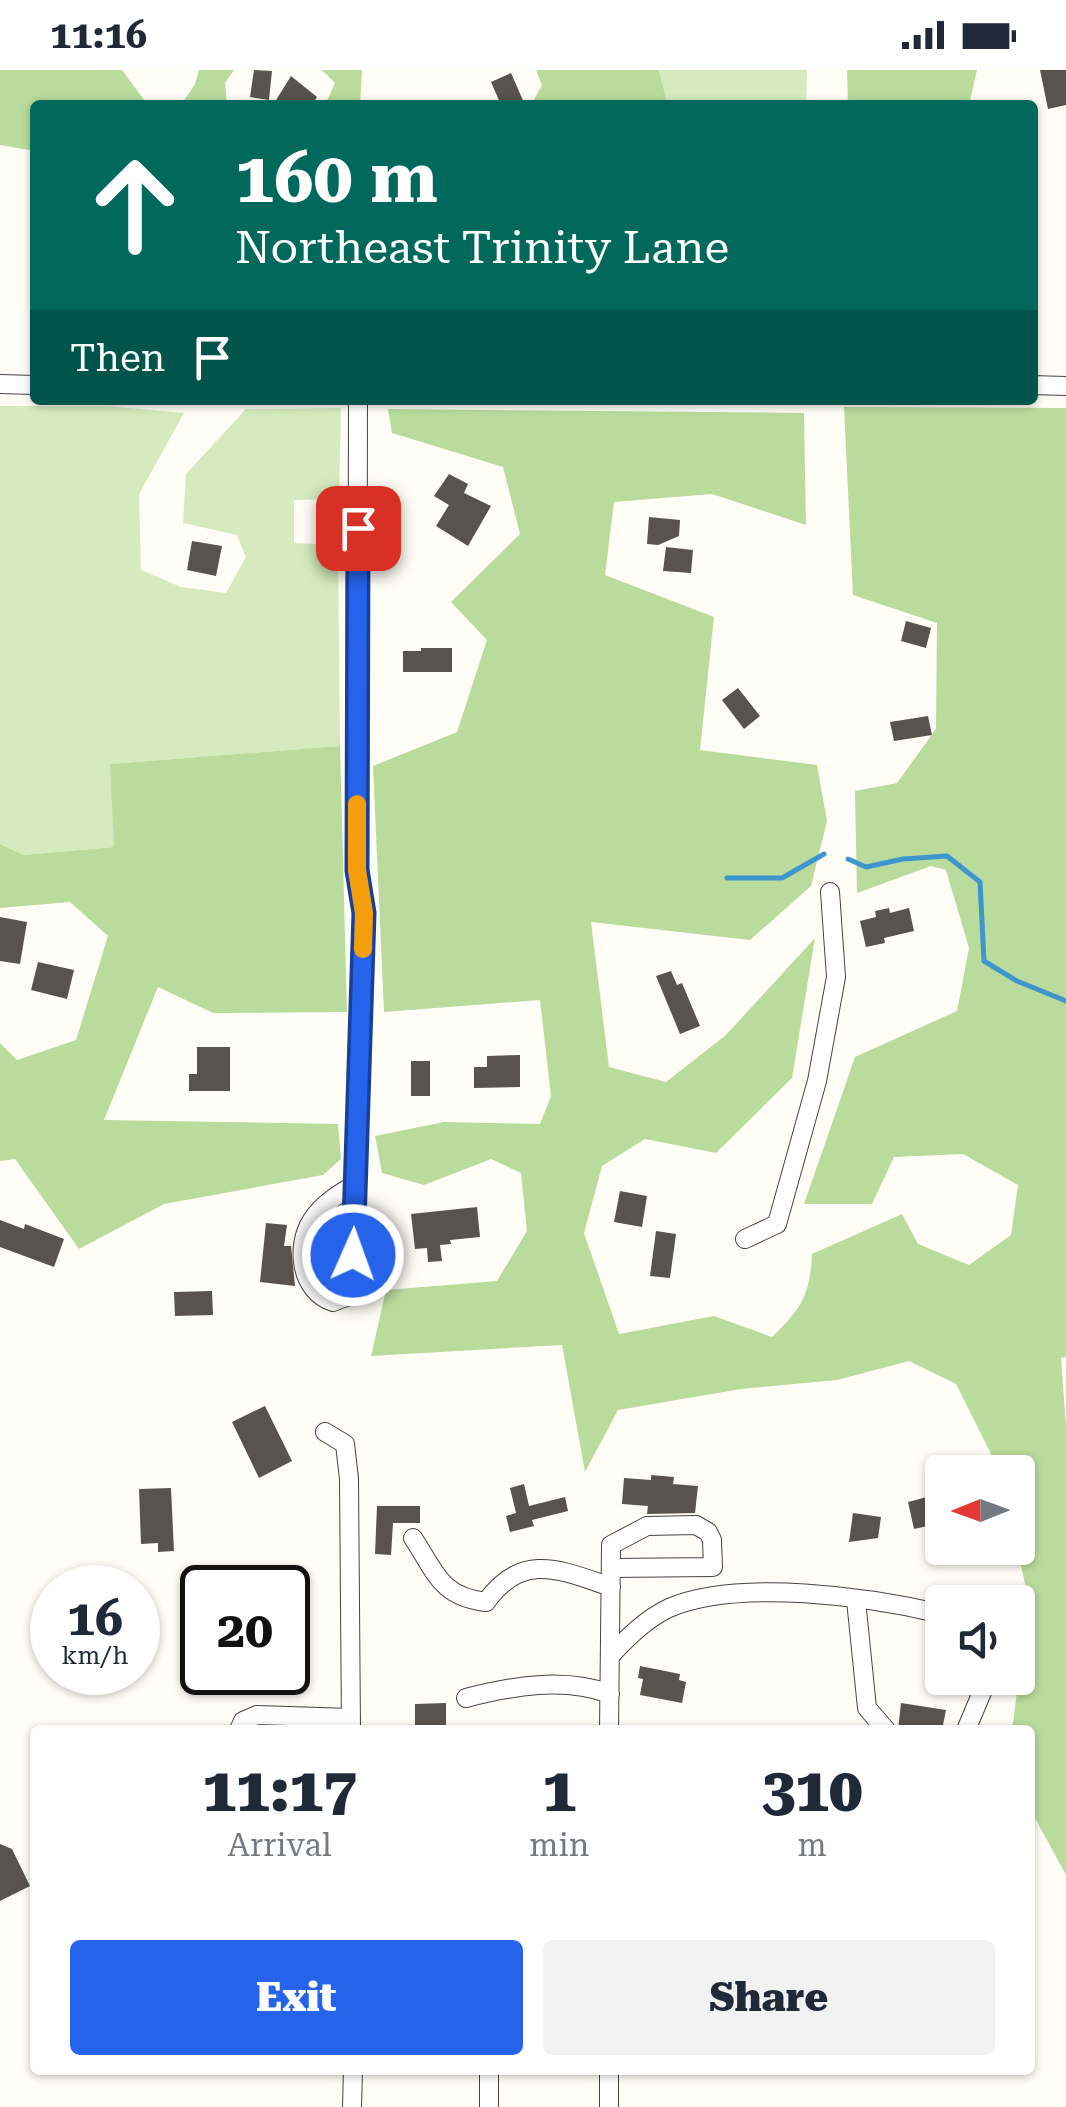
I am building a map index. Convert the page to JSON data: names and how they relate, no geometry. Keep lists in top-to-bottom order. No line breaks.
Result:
{"north":"left","page":{"status":"11:16","turn":["160 m","Northeast Trinity Lane"],"then":"Then","speed":"16 km/h","limit":"20","eta":["11:17","Arrival","1","min","310","m"],"buttons":["Exit","Share"]}}
